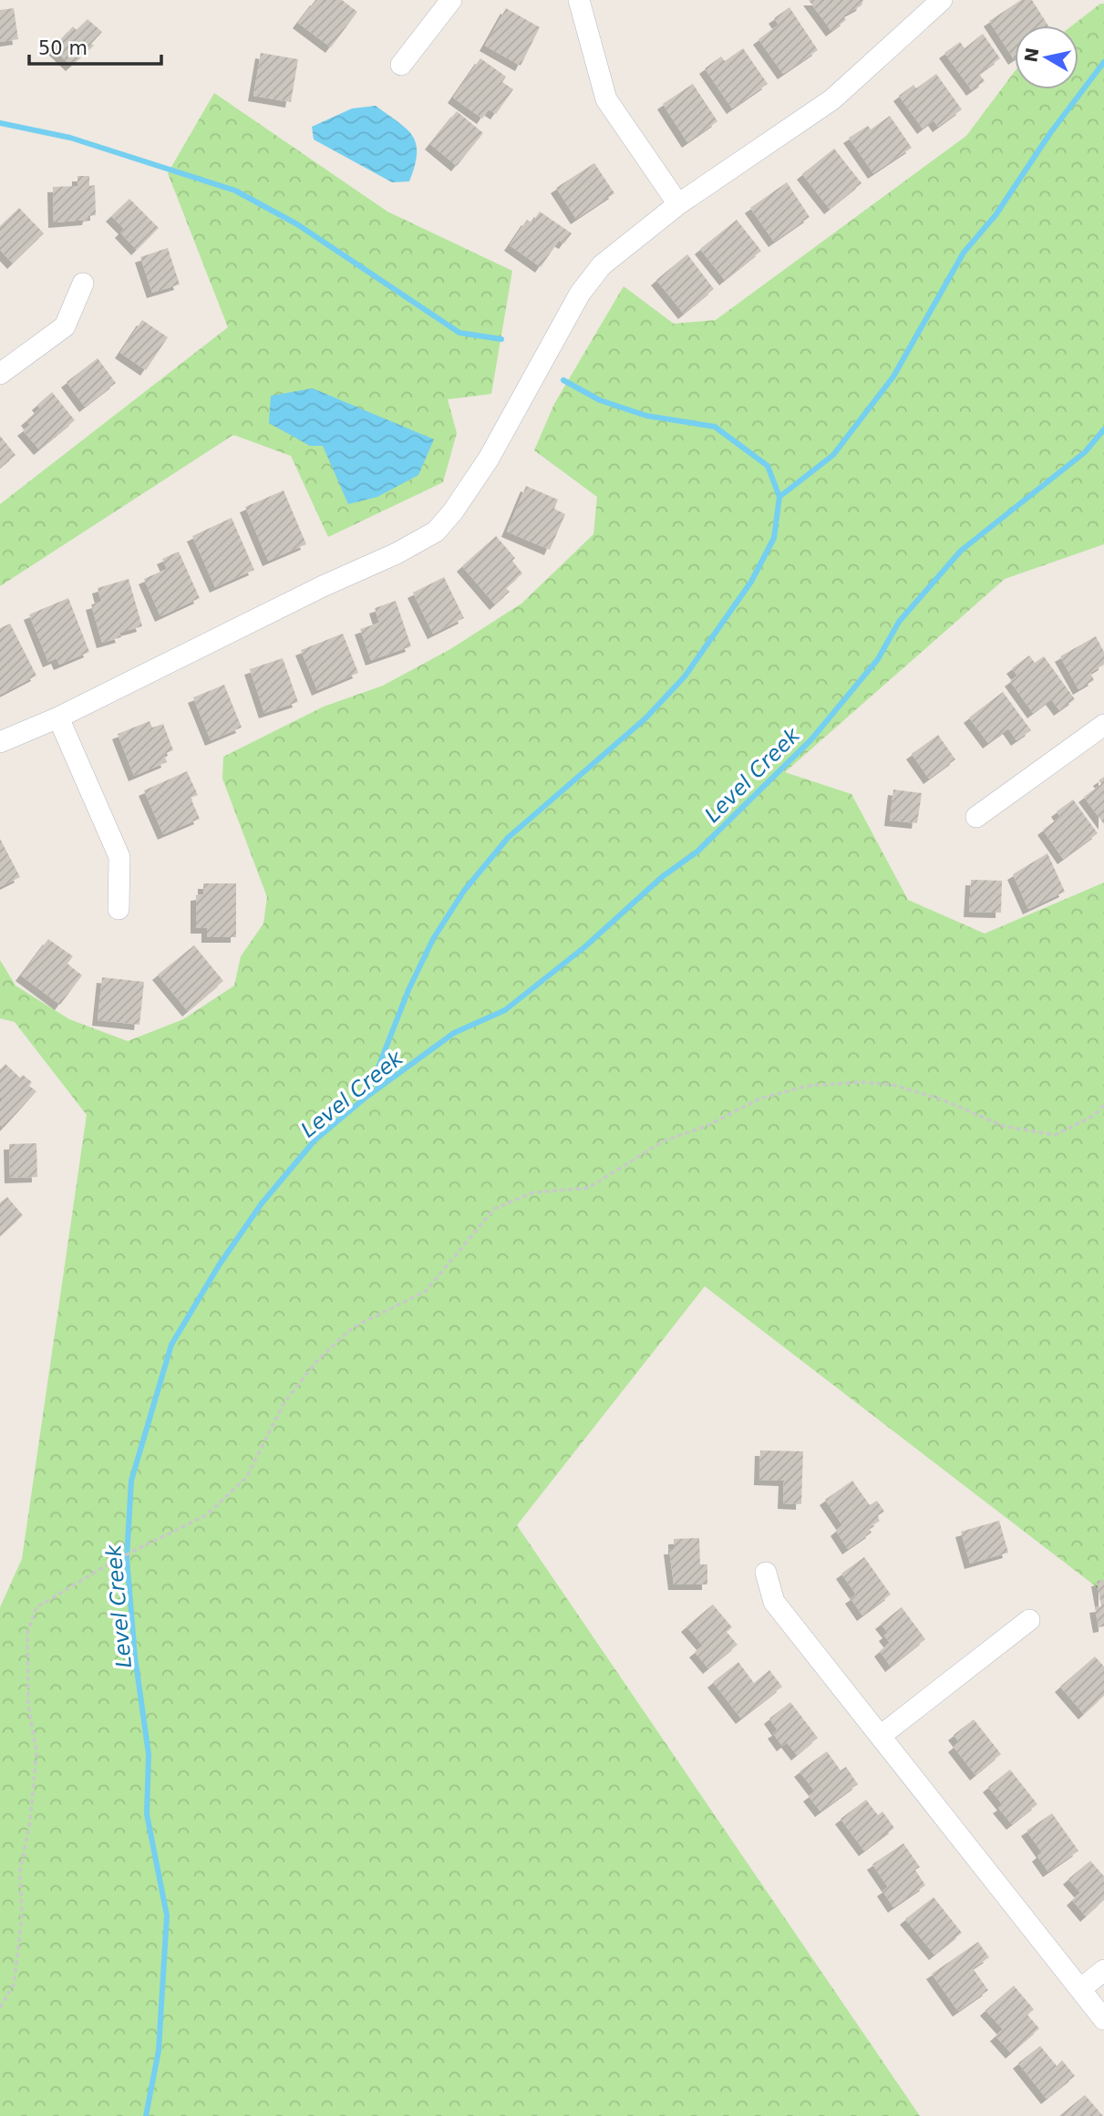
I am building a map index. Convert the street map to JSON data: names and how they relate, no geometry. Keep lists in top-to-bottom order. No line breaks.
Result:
{"water":["Level Creek"],"scale_bar":"50 m","north":"left"}
